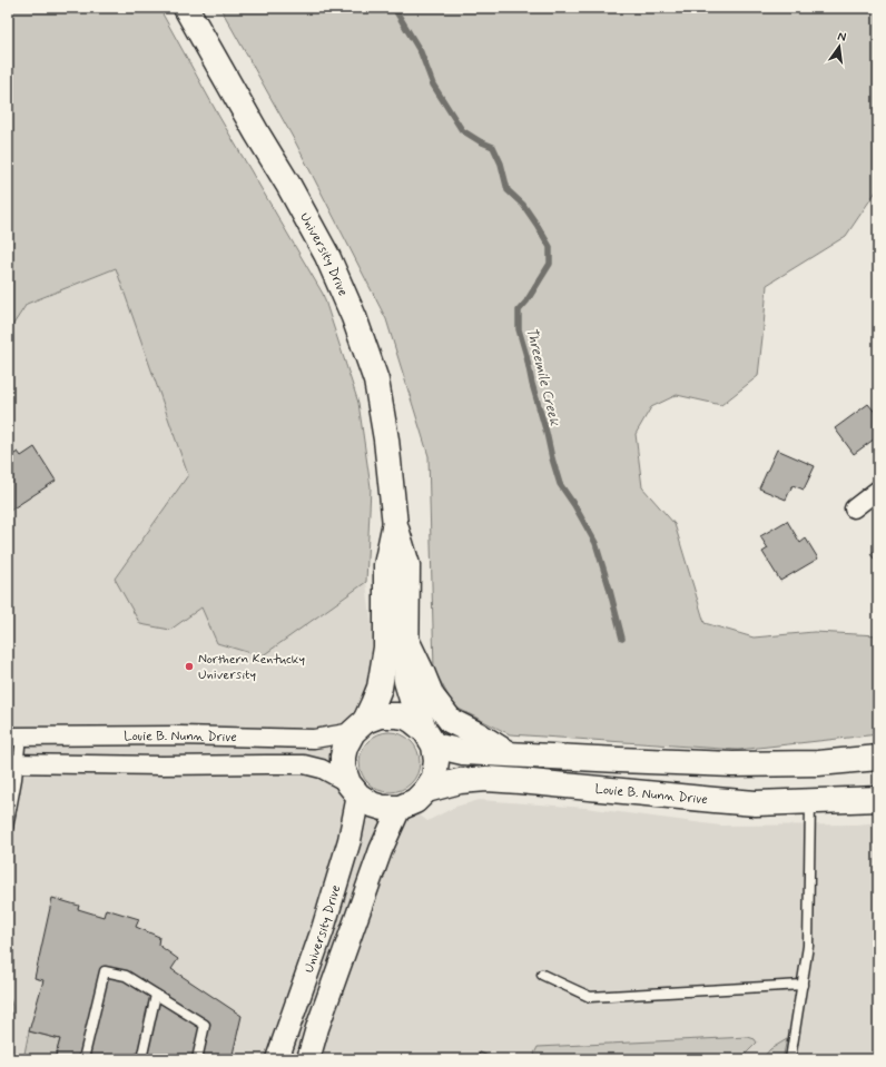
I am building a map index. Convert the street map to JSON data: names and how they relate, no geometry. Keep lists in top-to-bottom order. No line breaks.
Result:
{"streets":{"main road":["University Drive","Louie B. Nunn Drive"]},"crossings":[["University Drive","Louie B. Nunn Drive"]],"water":["Threemile Creek"],"places":["Northern Kentucky University"],"north":"top"}
